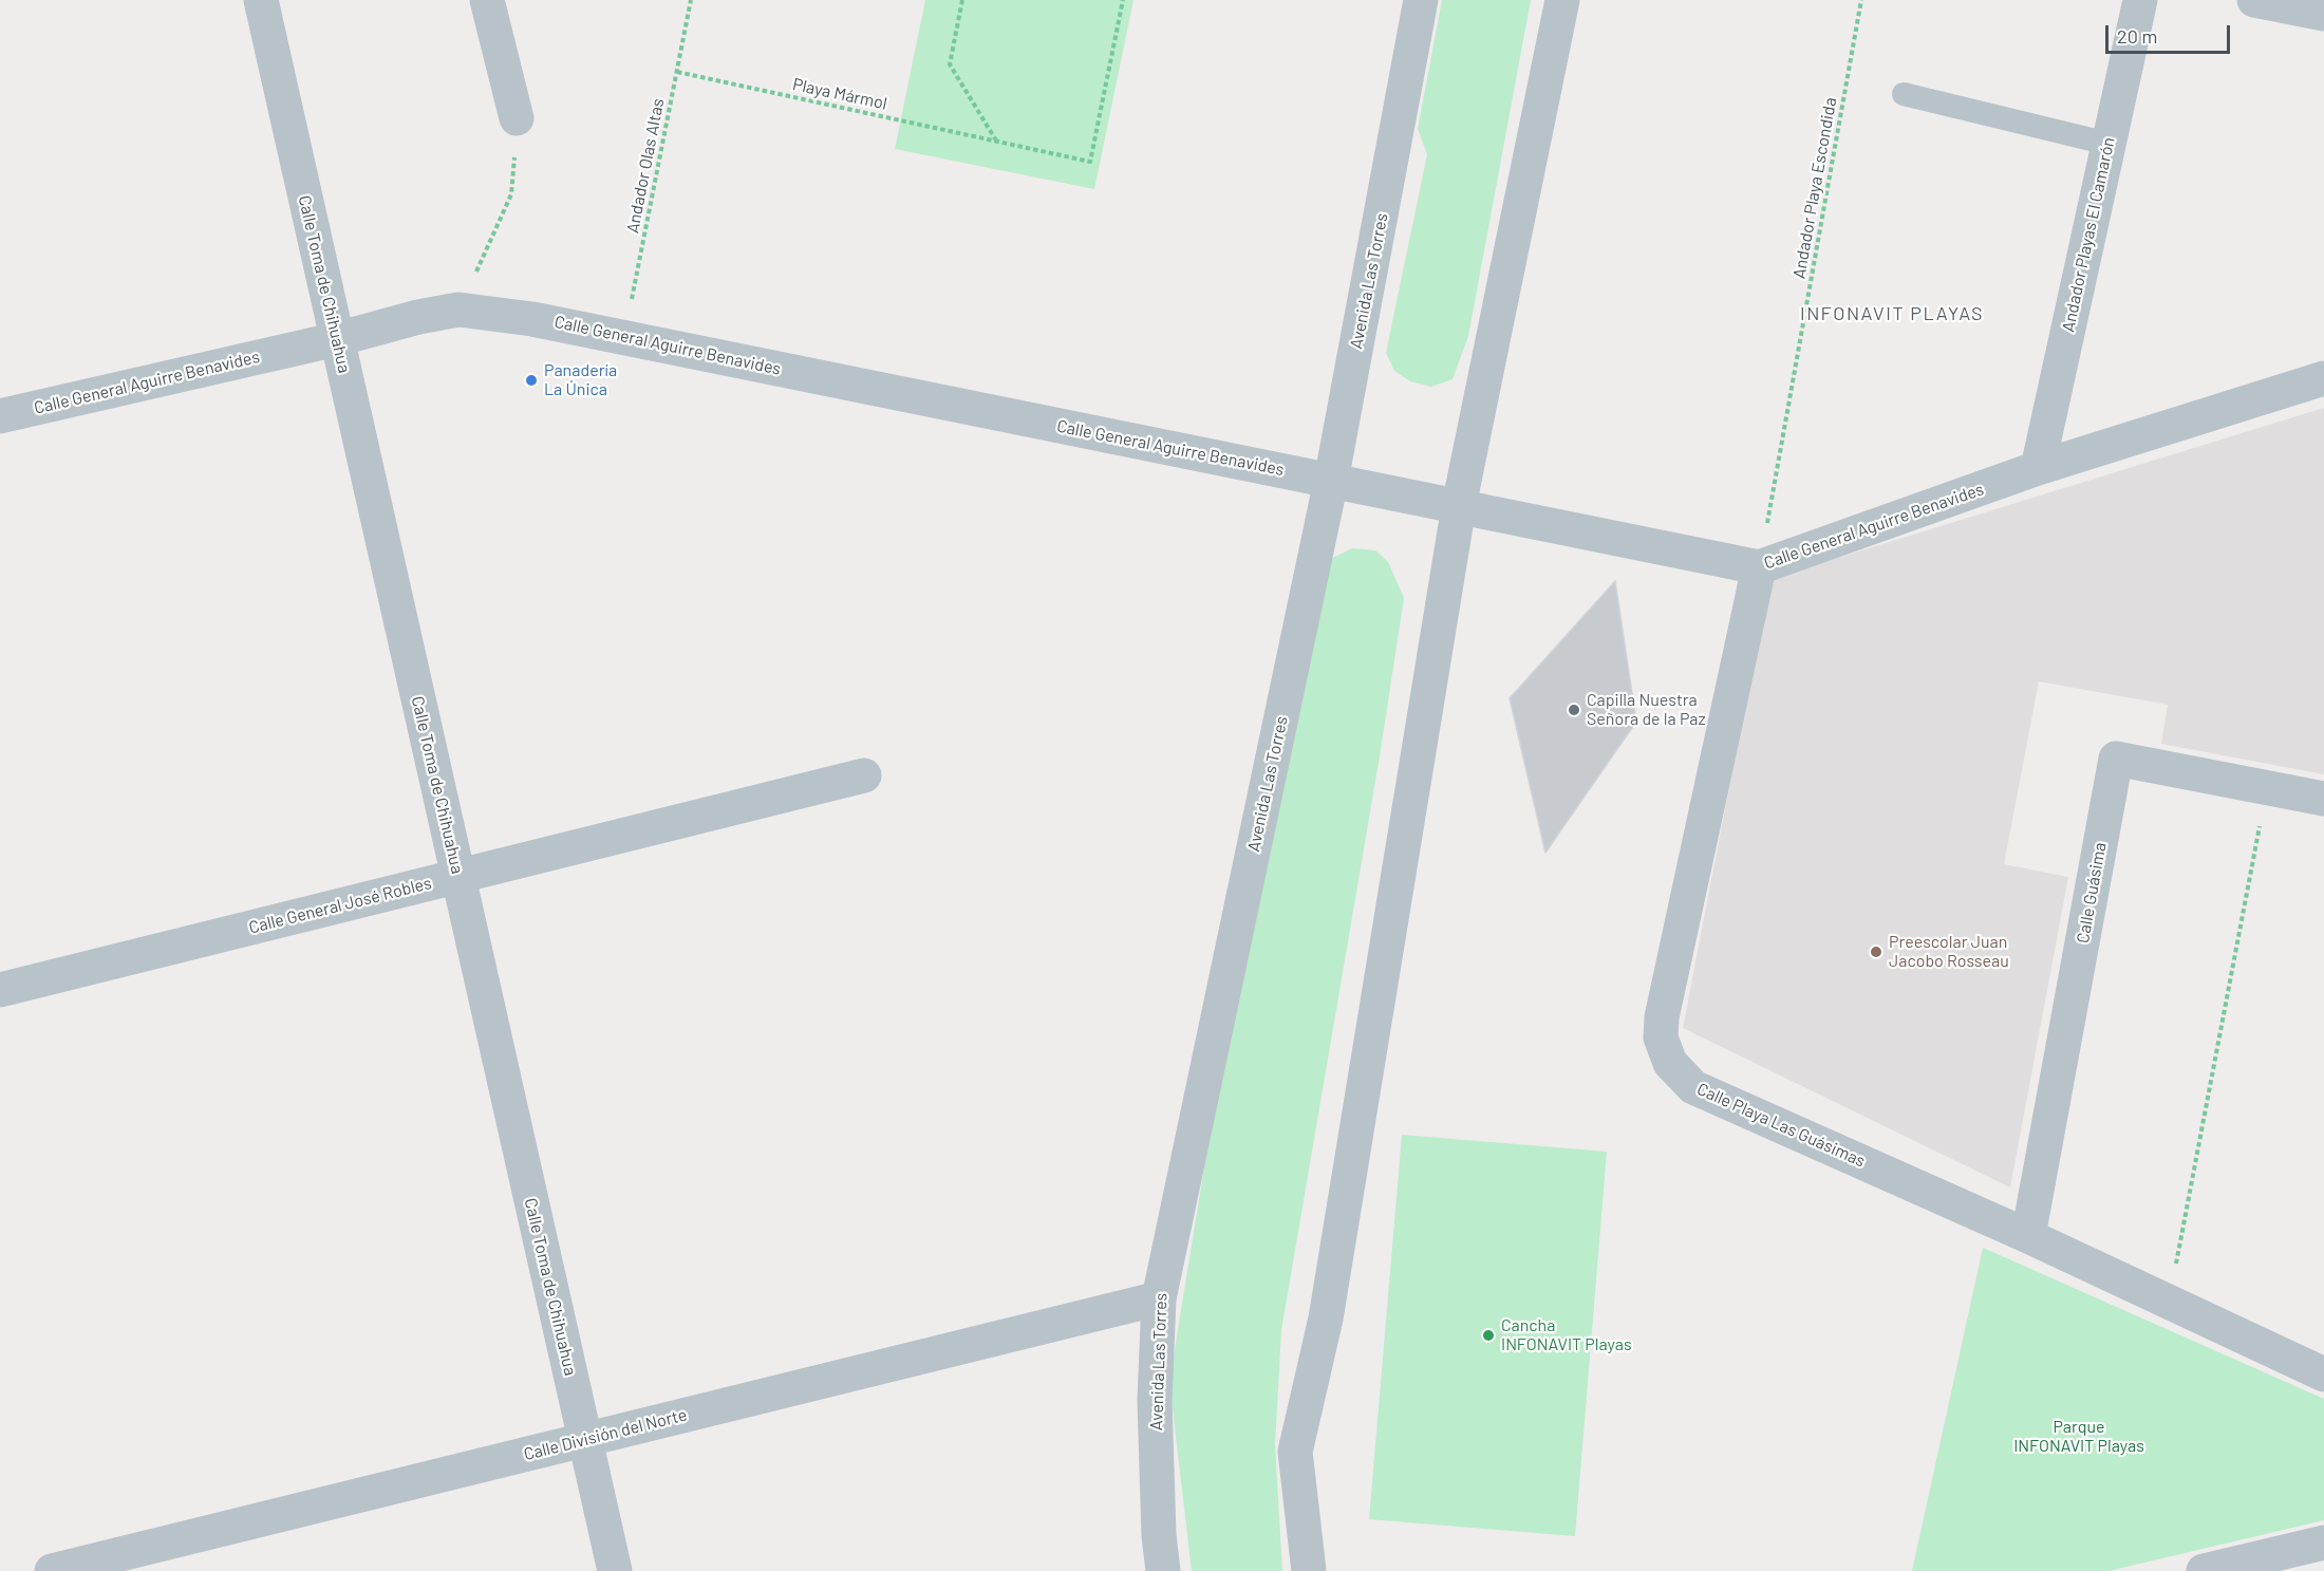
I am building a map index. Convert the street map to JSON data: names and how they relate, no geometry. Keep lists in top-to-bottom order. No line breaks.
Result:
{"streets":{"street":["Andador Playas El Camarón","Avenida Las Torres","Calle Toma de Chihuahua","Calle General Aguirre Benavides","Calle Guásima","Calle General José Robles","Calle Playa Las Guásimas","Calle División del Norte"],"path":["Playa Mármol","Andador Olas Altas","Andador Playa Escondida"]},"crossings":[["Playa Mármol","Andador Olas Altas"],["Andador Olas Altas","Calle General Aguirre Benavides"],["Andador Playa Escondida","Calle General Aguirre Benavides"],["Andador Playa Escondida","Calle Playa Las Guásimas"],["Andador Playas El Camarón","Calle General Aguirre Benavides"],["Avenida Las Torres","Calle General Aguirre Benavides"],["Avenida Las Torres","Calle División del Norte"],["Calle Toma de Chihuahua","Calle General Aguirre Benavides"],["Calle Toma de Chihuahua","Calle General José Robles"],["Calle Toma de Chihuahua","Calle División del Norte"],["Calle General Aguirre Benavides","Calle Playa Las Guásimas"],["Calle Guásima","Calle Playa Las Guásimas"]],"districts":["INFONAVIT PLAYAS"],"parks":["Parque INFONAVIT Playas"],"places":["Panadería La Única","Capilla Nuestra Señora de la Paz","Preescolar Juan Jacobo Rosseau","Cancha INFONAVIT Playas"],"scale_bar":"20 m"}
